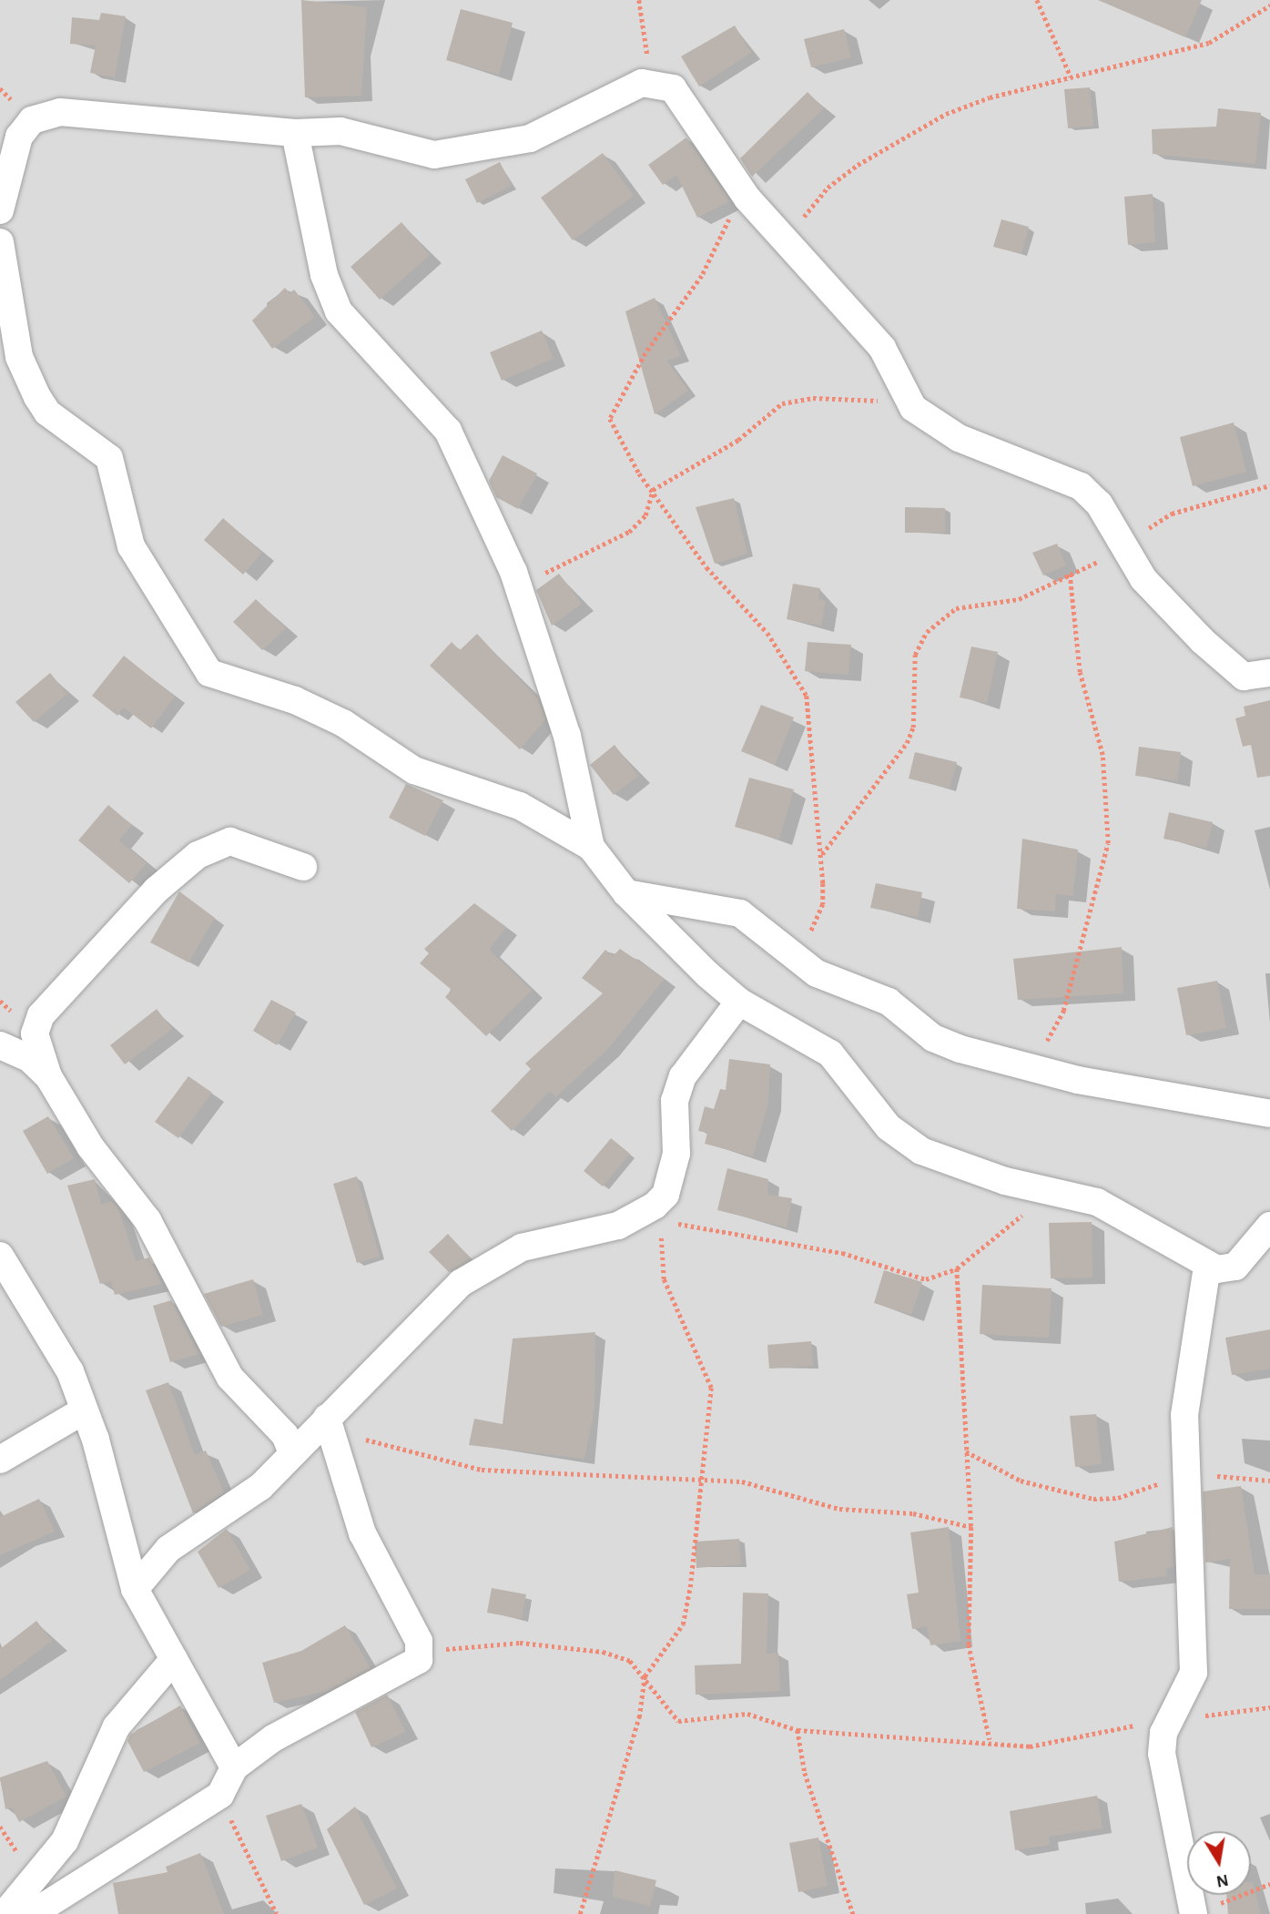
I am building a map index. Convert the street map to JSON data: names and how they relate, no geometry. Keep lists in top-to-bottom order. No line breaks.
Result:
{"north":"bottom"}
